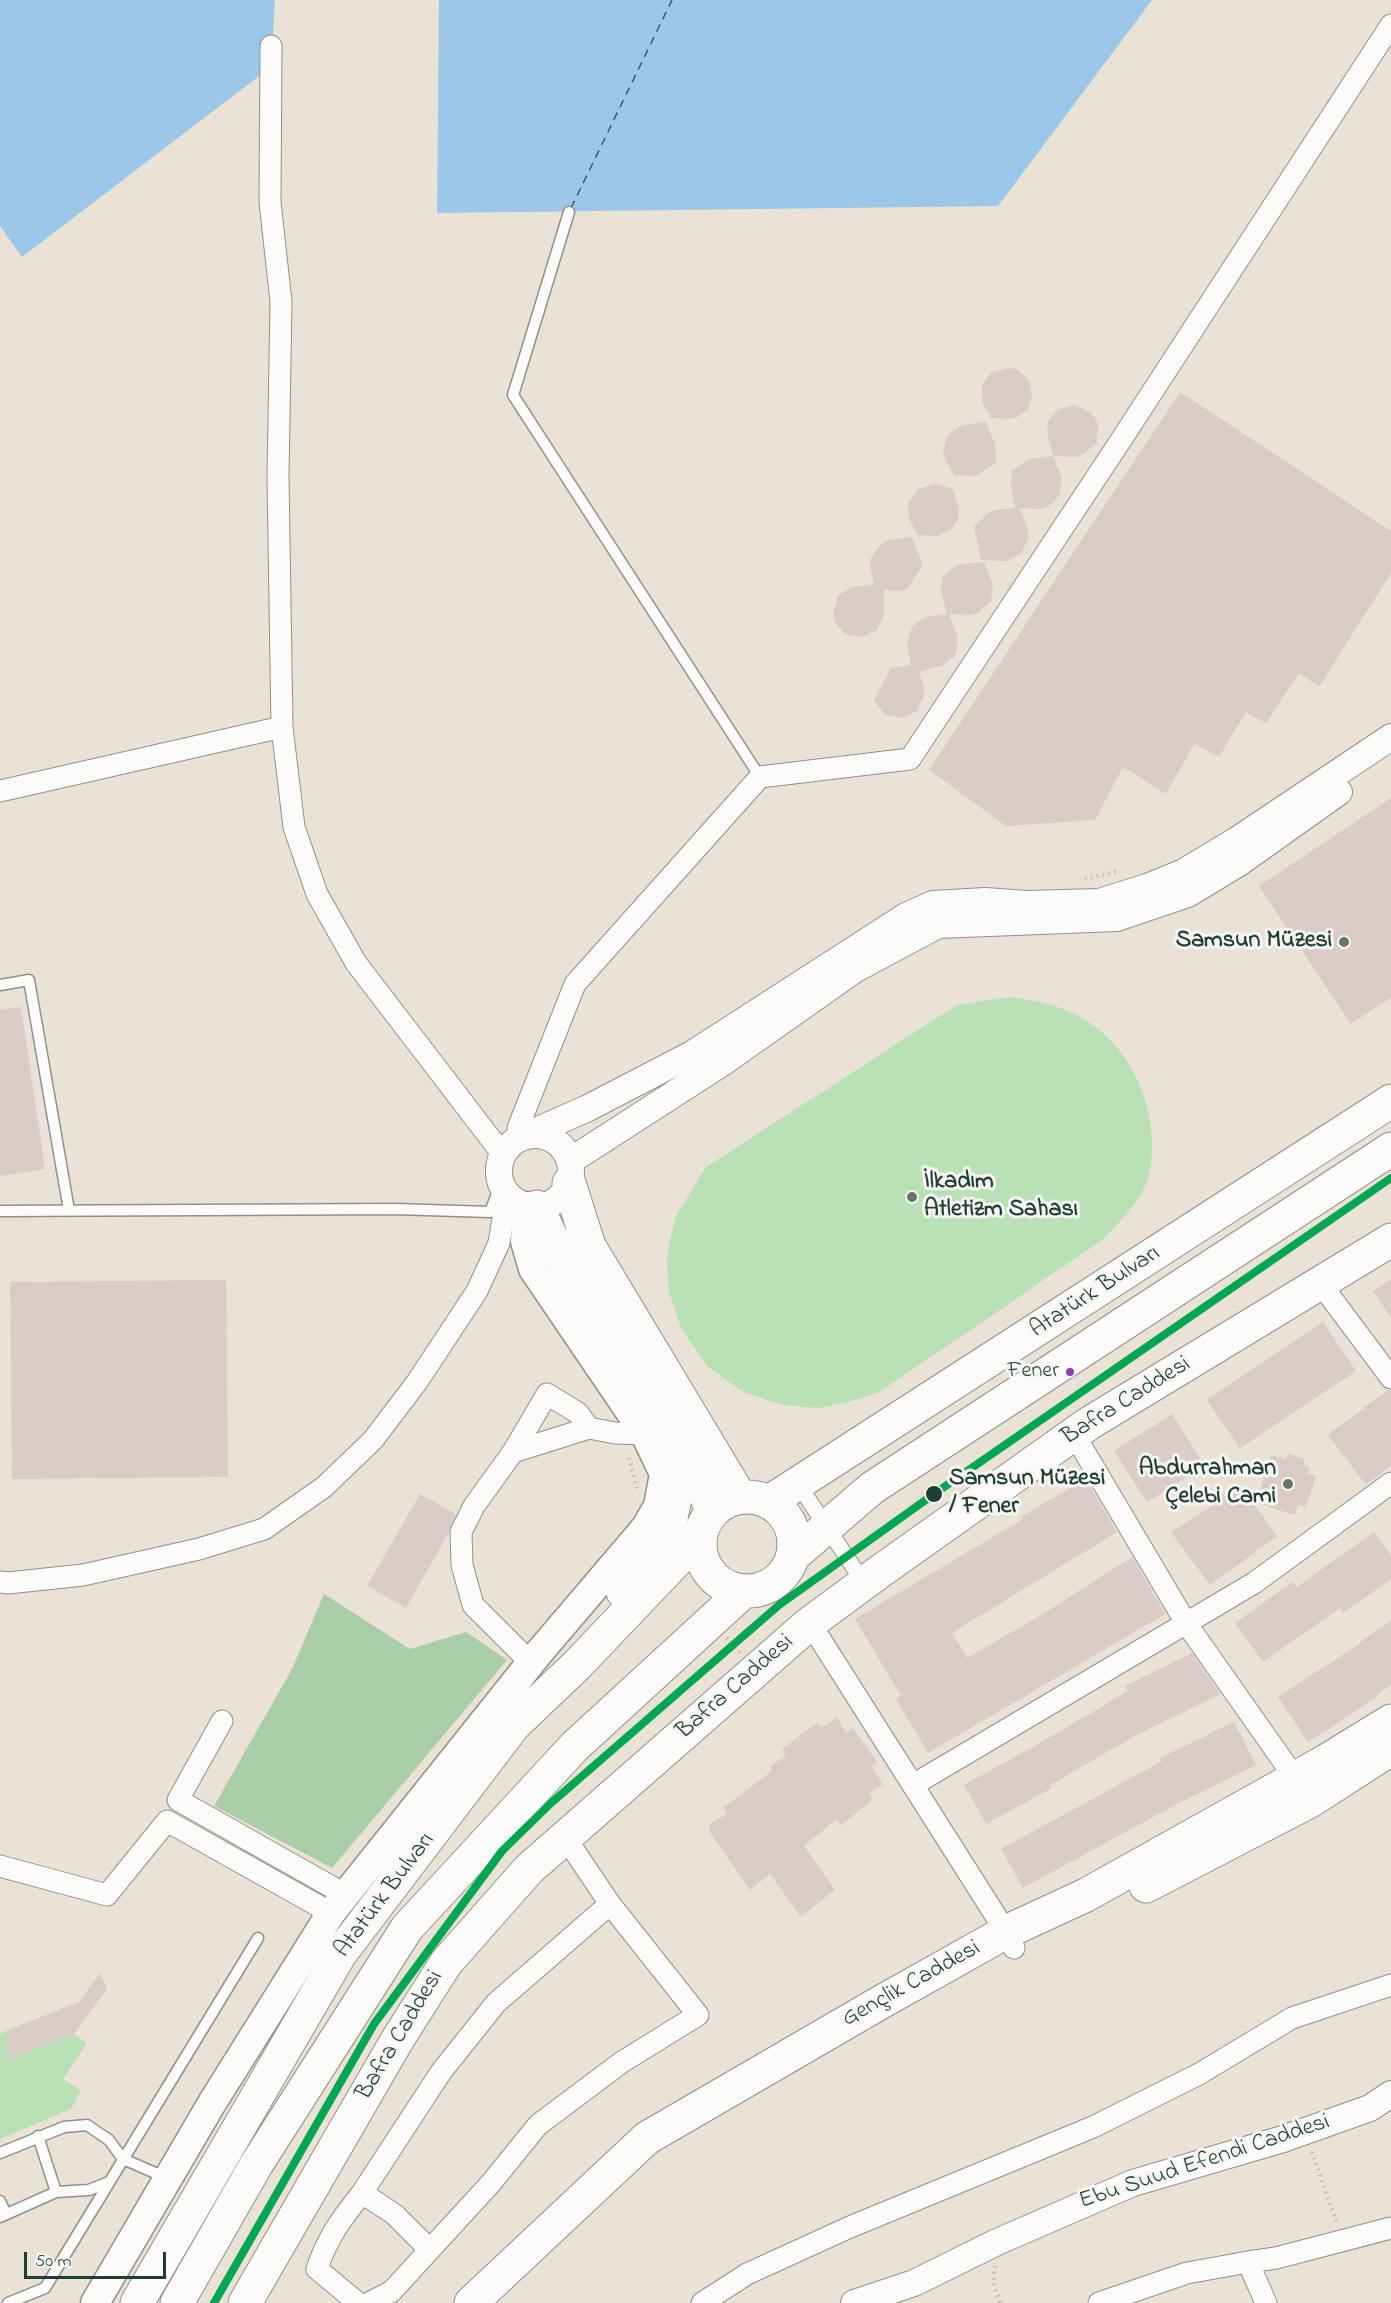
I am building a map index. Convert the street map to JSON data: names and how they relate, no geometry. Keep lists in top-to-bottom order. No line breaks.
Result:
{"streets":{"main road":["Atatürk Bulvarı","Bafra Caddesi","Gençlik Caddesi"],"street":["Ebu Suud Efendi Caddesi"]},"places":["Samsun Müzesi","İlkadım Atletizm Sahası","Fener","Abdurrahman Çelebi Cami","Samsun Müzesi / Fener"],"scale_bar":"50 m"}
